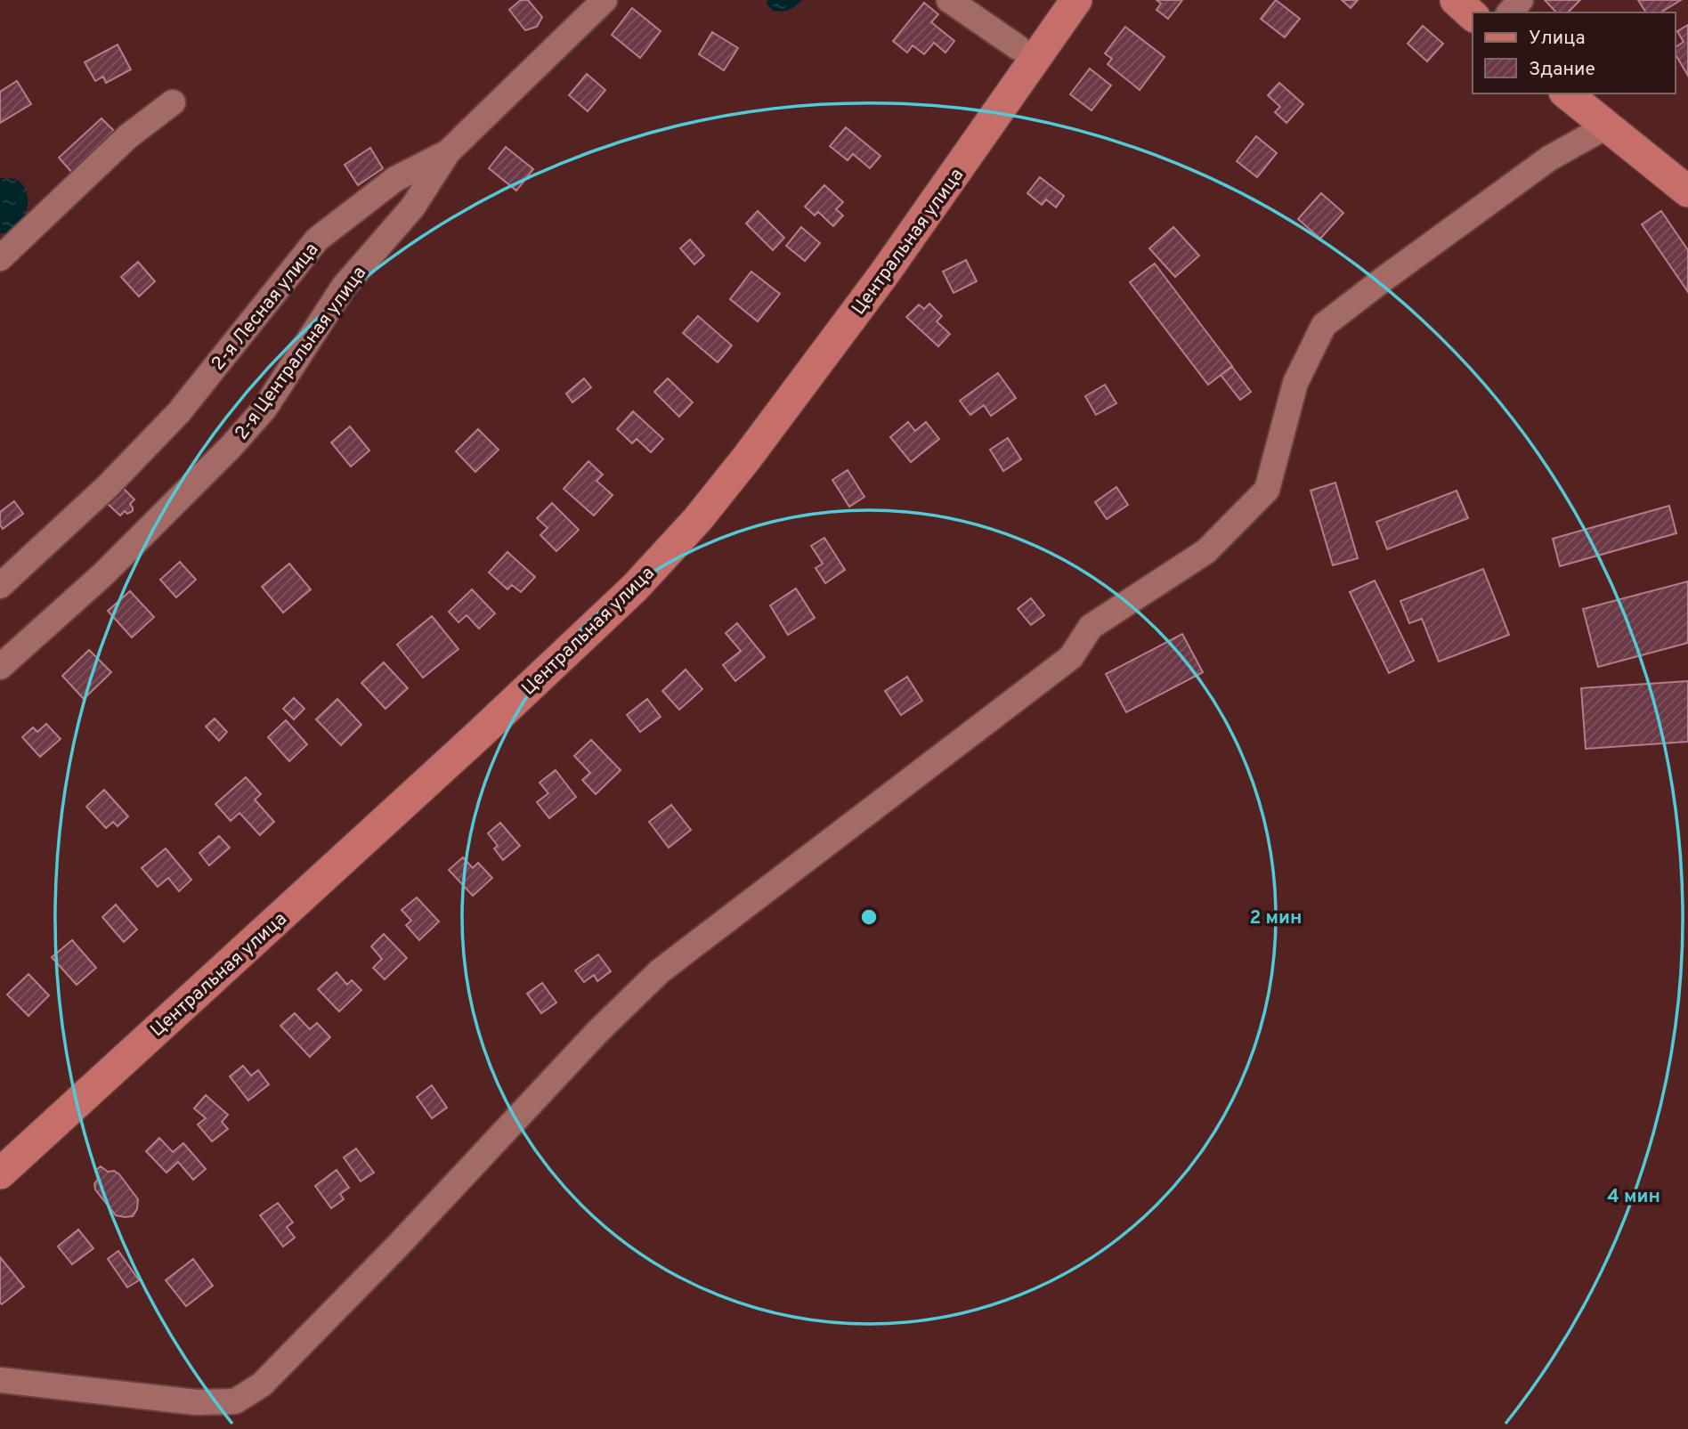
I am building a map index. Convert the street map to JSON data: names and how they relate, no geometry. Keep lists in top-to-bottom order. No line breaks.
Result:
{"streets":{"main road":["Центральная улица"],"street":["2-я Лесная улица","2-я Центральная улица"]},"crossings":[["2-я Лесная улица","2-я Центральная улица"]],"legend":["Улица","Здание"],"rings":["2 мин","4 мин"]}
